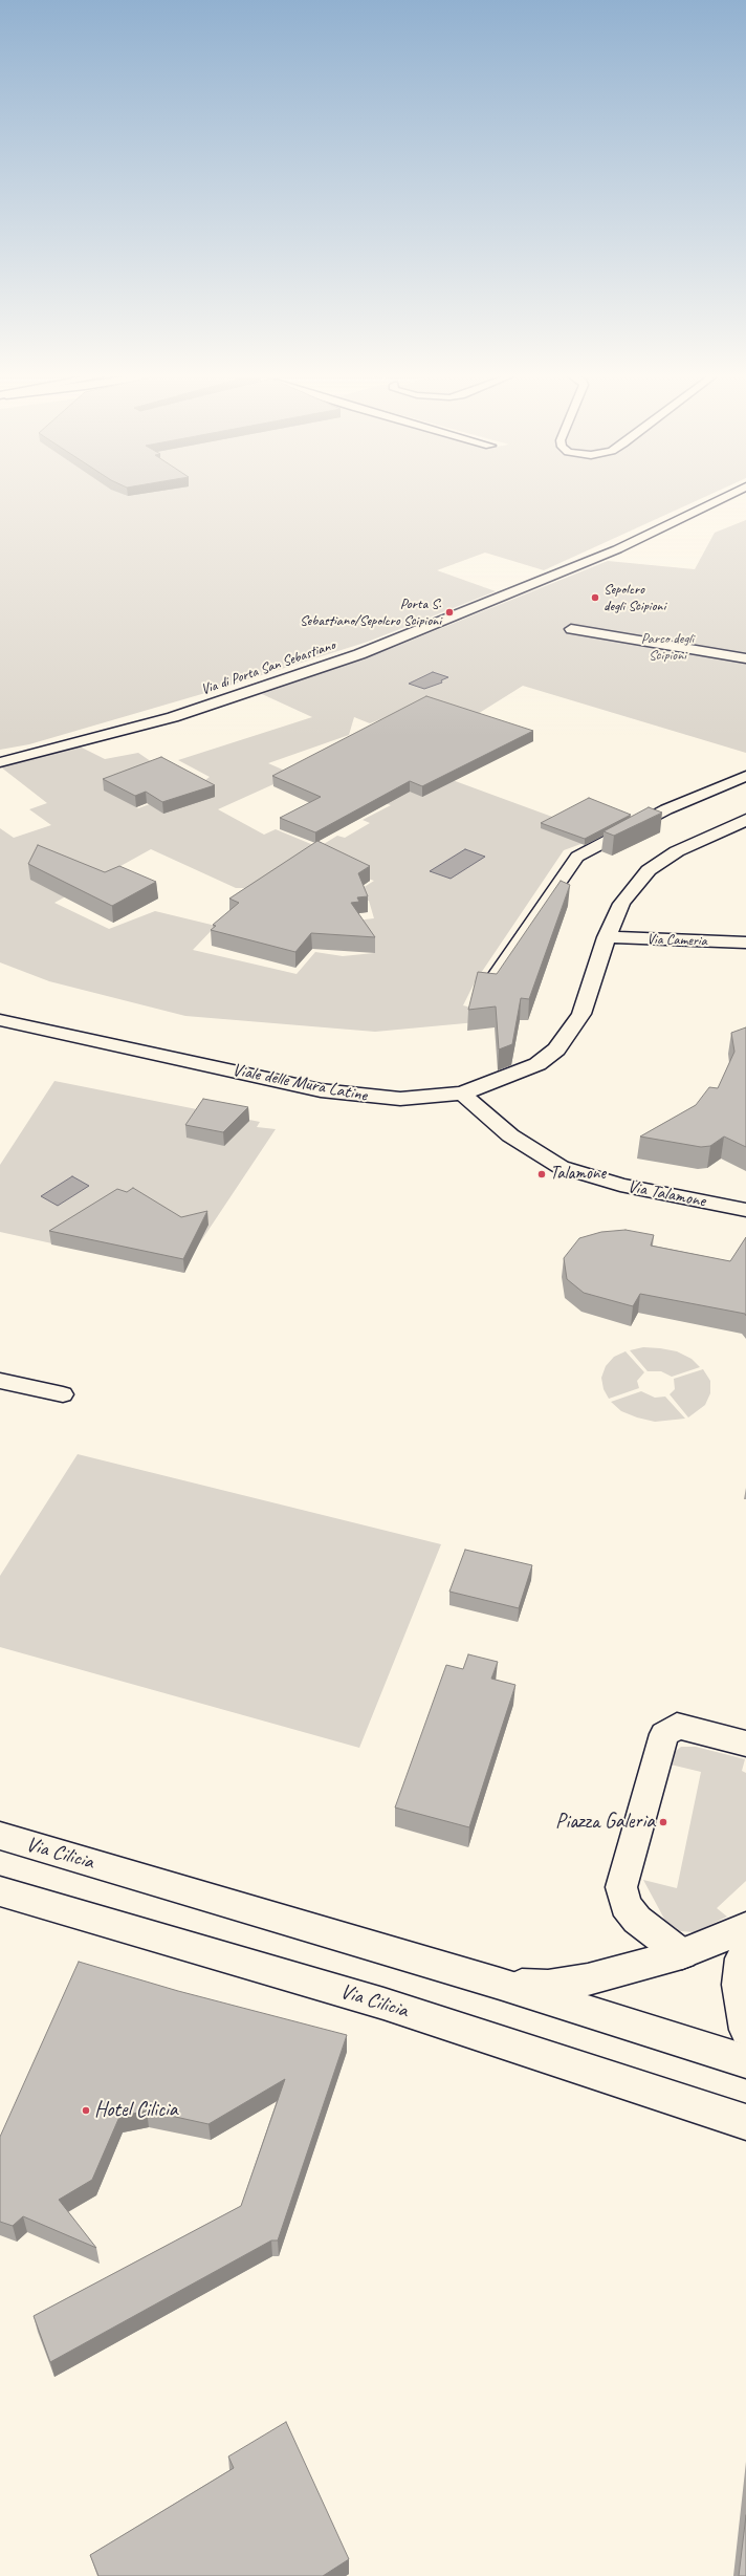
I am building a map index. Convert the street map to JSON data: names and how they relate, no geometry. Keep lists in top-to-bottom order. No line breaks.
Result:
{"streets":{"street":["Via di Porta San Sebastiano","Via Cameria","Viale delle Mura Latine","Via Talamone","Via Cilicia"]},"crossings":[["Via Cameria","Viale delle Mura Latine"],["Viale delle Mura Latine","Via Talamone"]],"parks":["Parco degli Scipioni"],"places":["Sepolcro degli Scipioni","Porta S. Sebastiano/Sepolcro Scipioni","Talamone","Piazza Galeria","Hotel Cilicia"]}
